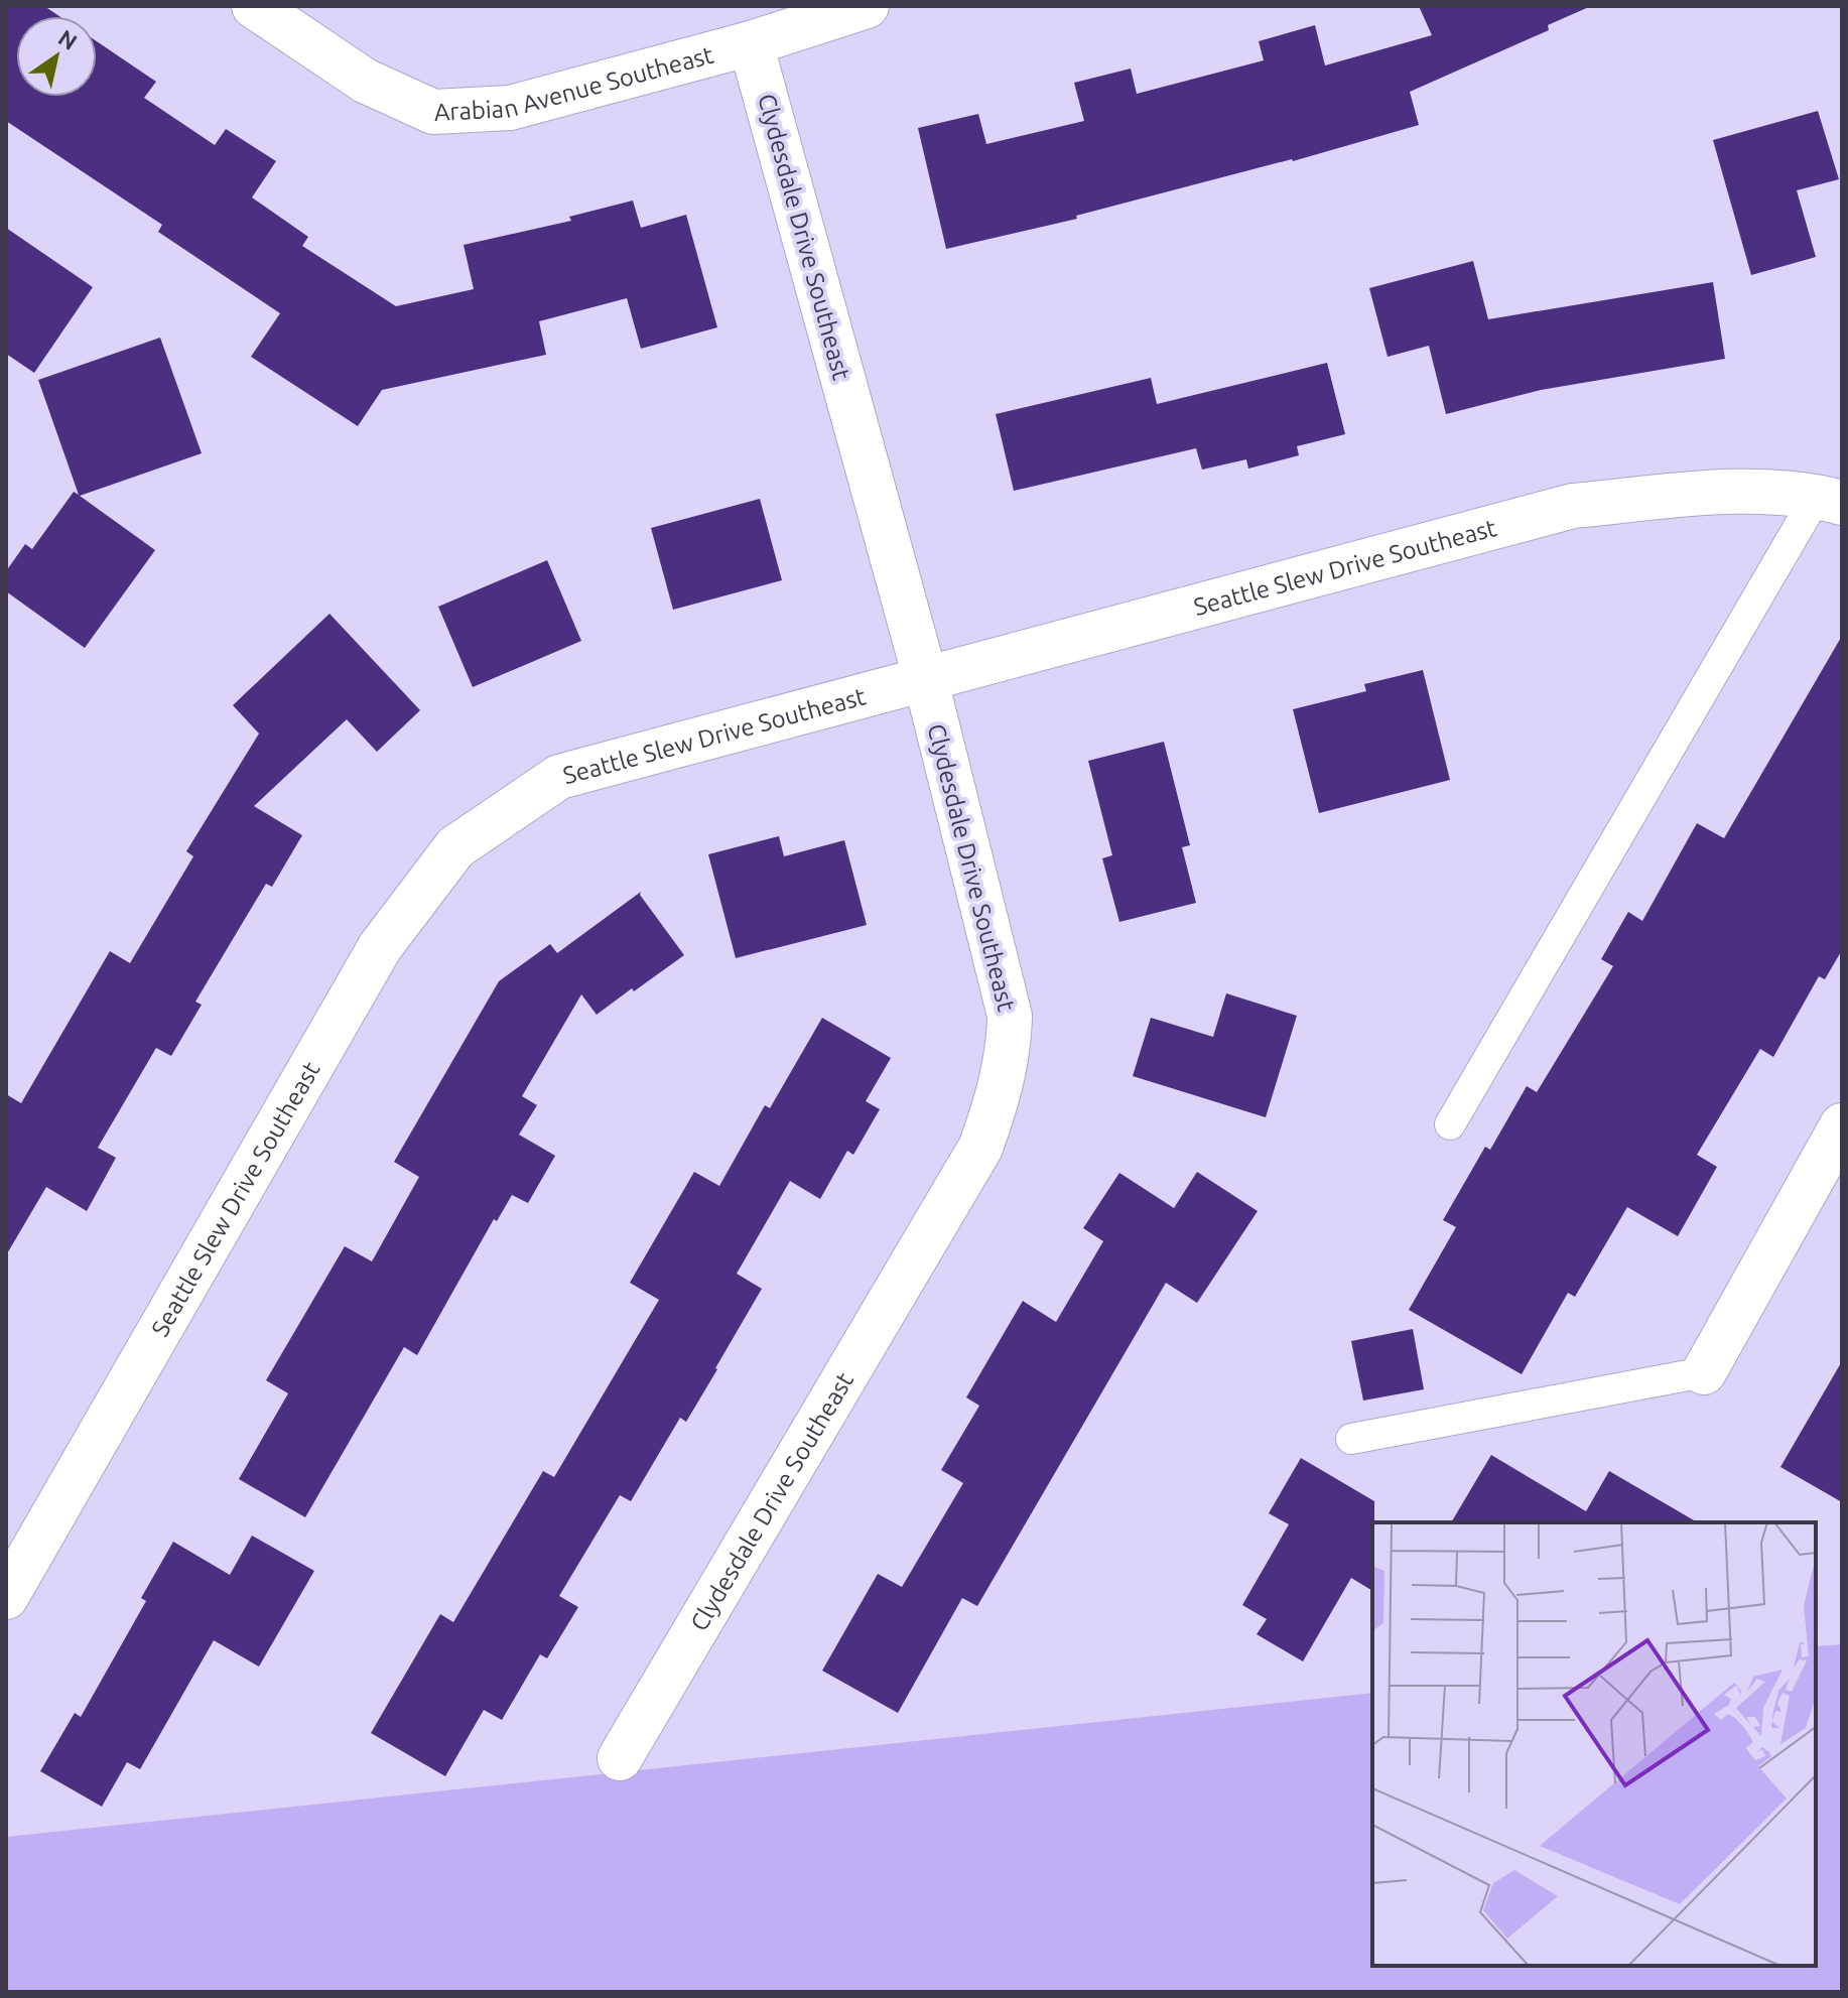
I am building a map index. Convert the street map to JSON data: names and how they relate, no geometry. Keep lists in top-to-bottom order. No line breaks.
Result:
{"streets":{"street":["Arabian Avenue Southeast","Clydesdale Drive Southeast","Seattle Slew Drive Southeast"]},"crossings":[["Arabian Avenue Southeast","Clydesdale Drive Southeast"],["Clydesdale Drive Southeast","Seattle Slew Drive Southeast"]],"north":"top right"}
